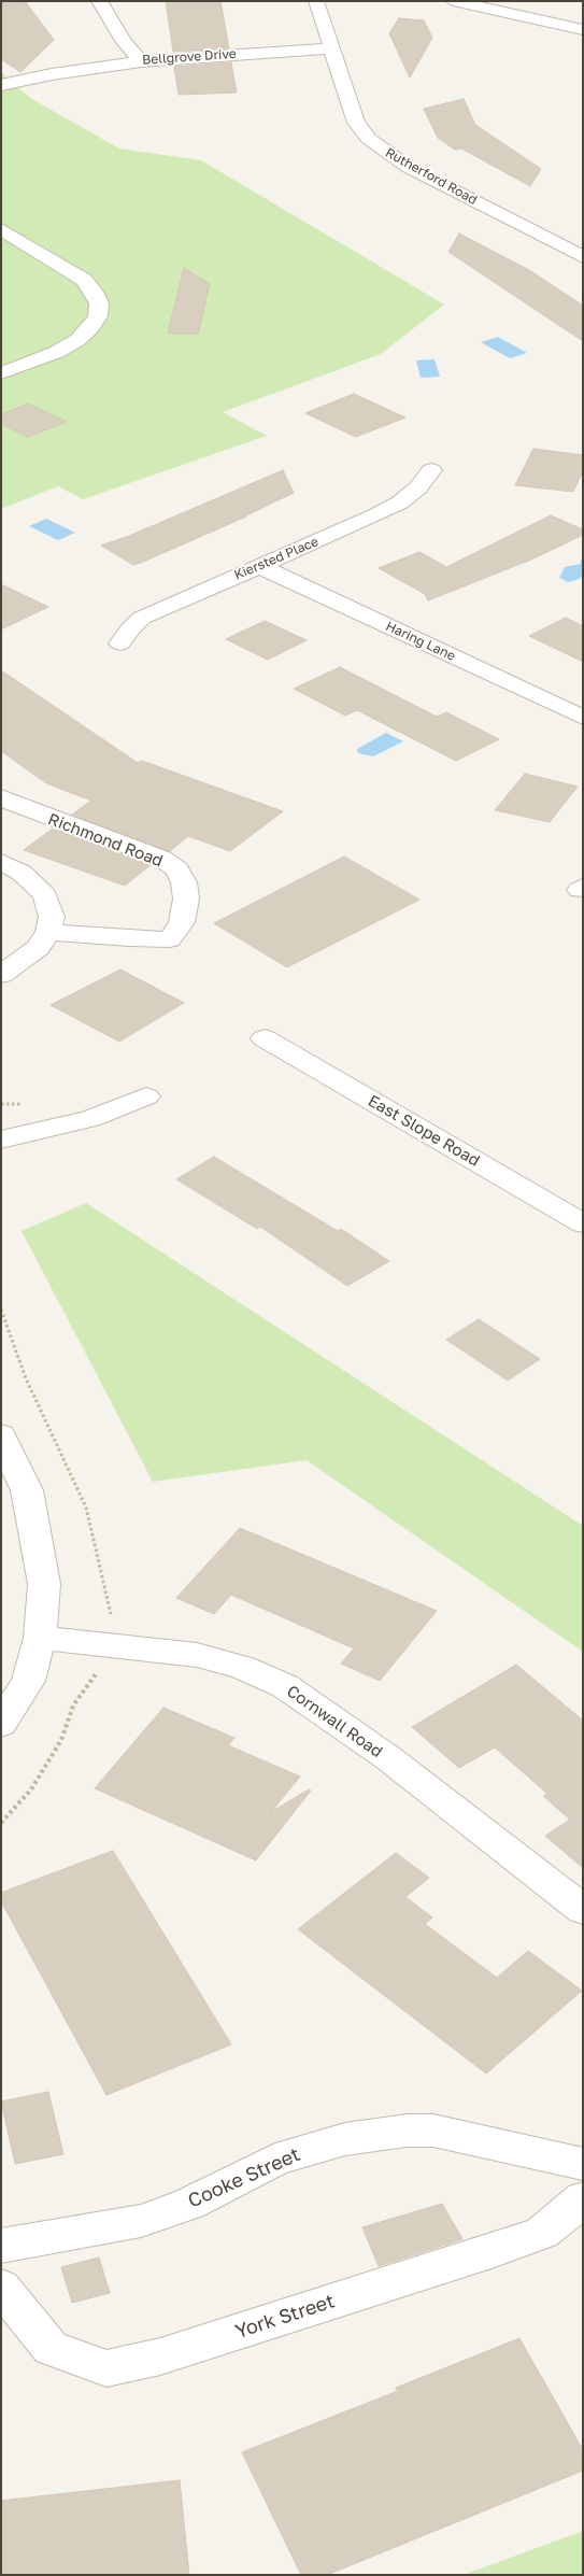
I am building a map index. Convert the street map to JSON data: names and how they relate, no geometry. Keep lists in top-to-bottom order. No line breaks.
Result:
{"streets":{"street":["Bellgrove Drive","Rutherford Road","Kiersted Place","Haring Lane","Richmond Road","East Slope Road","Cornwall Road","Cooke Street","York Street"]},"crossings":[["Bellgrove Drive","Rutherford Road"],["Kiersted Place","Haring Lane"]]}
